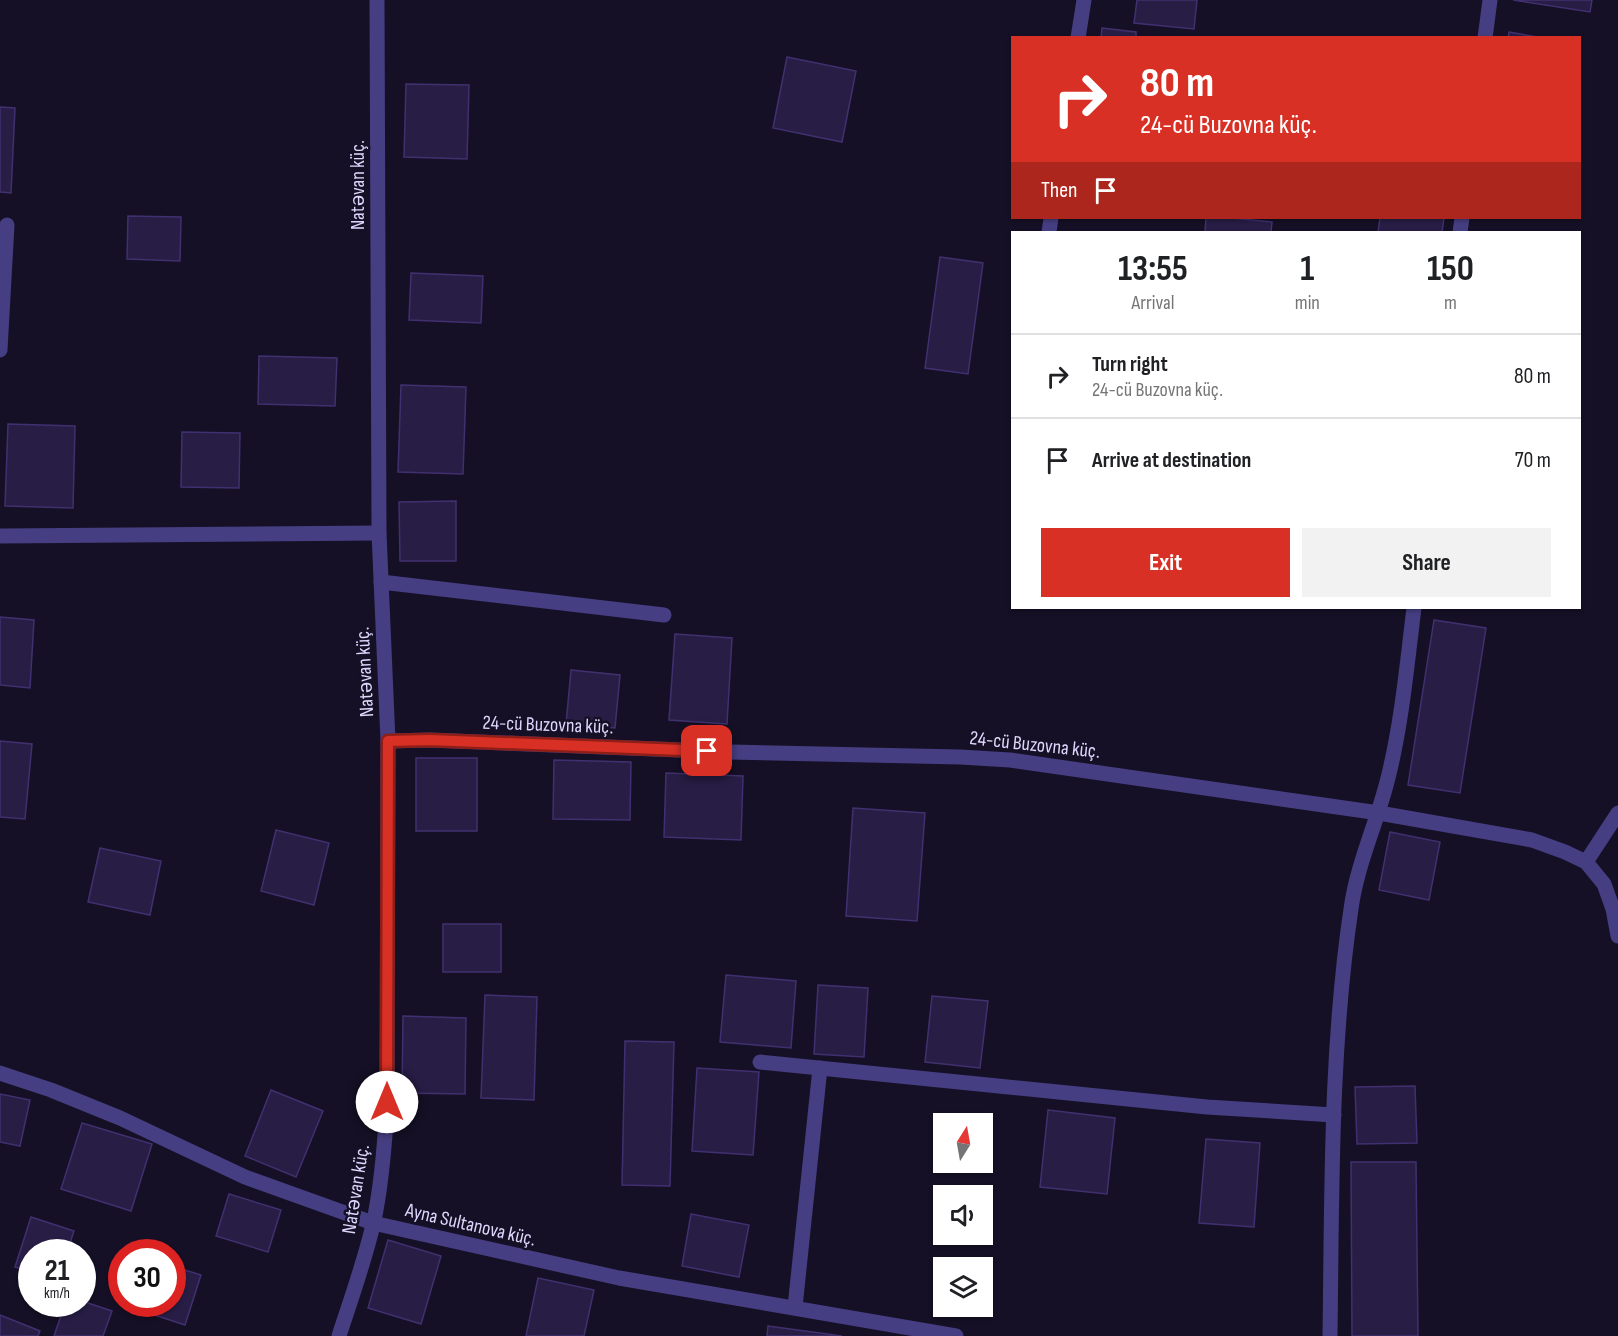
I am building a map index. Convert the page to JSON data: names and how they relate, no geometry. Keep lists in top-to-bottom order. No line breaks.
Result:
{"streets":{"street":["Natəvan küç.","24-cü Buzovna küç.","Ayna Sultanova küç."]},"crossings":[["Natəvan küç.","24-cü Buzovna küç."],["Natəvan küç.","Ayna Sultanova küç."]],"north":"top","page":{"turn":["80 m","24-cü Buzovna küç."],"then":"Then","eta":["13:55","Arrival","1","min","150","m"],"list":[{"name":"Turn right","note":"24-cü Buzovna küç.","value":"80 m"},{"name":"Arrive at destination","value":"70 m"}],"buttons":["Exit","Share"],"speed":"21 km/h","limit":"30"}}
